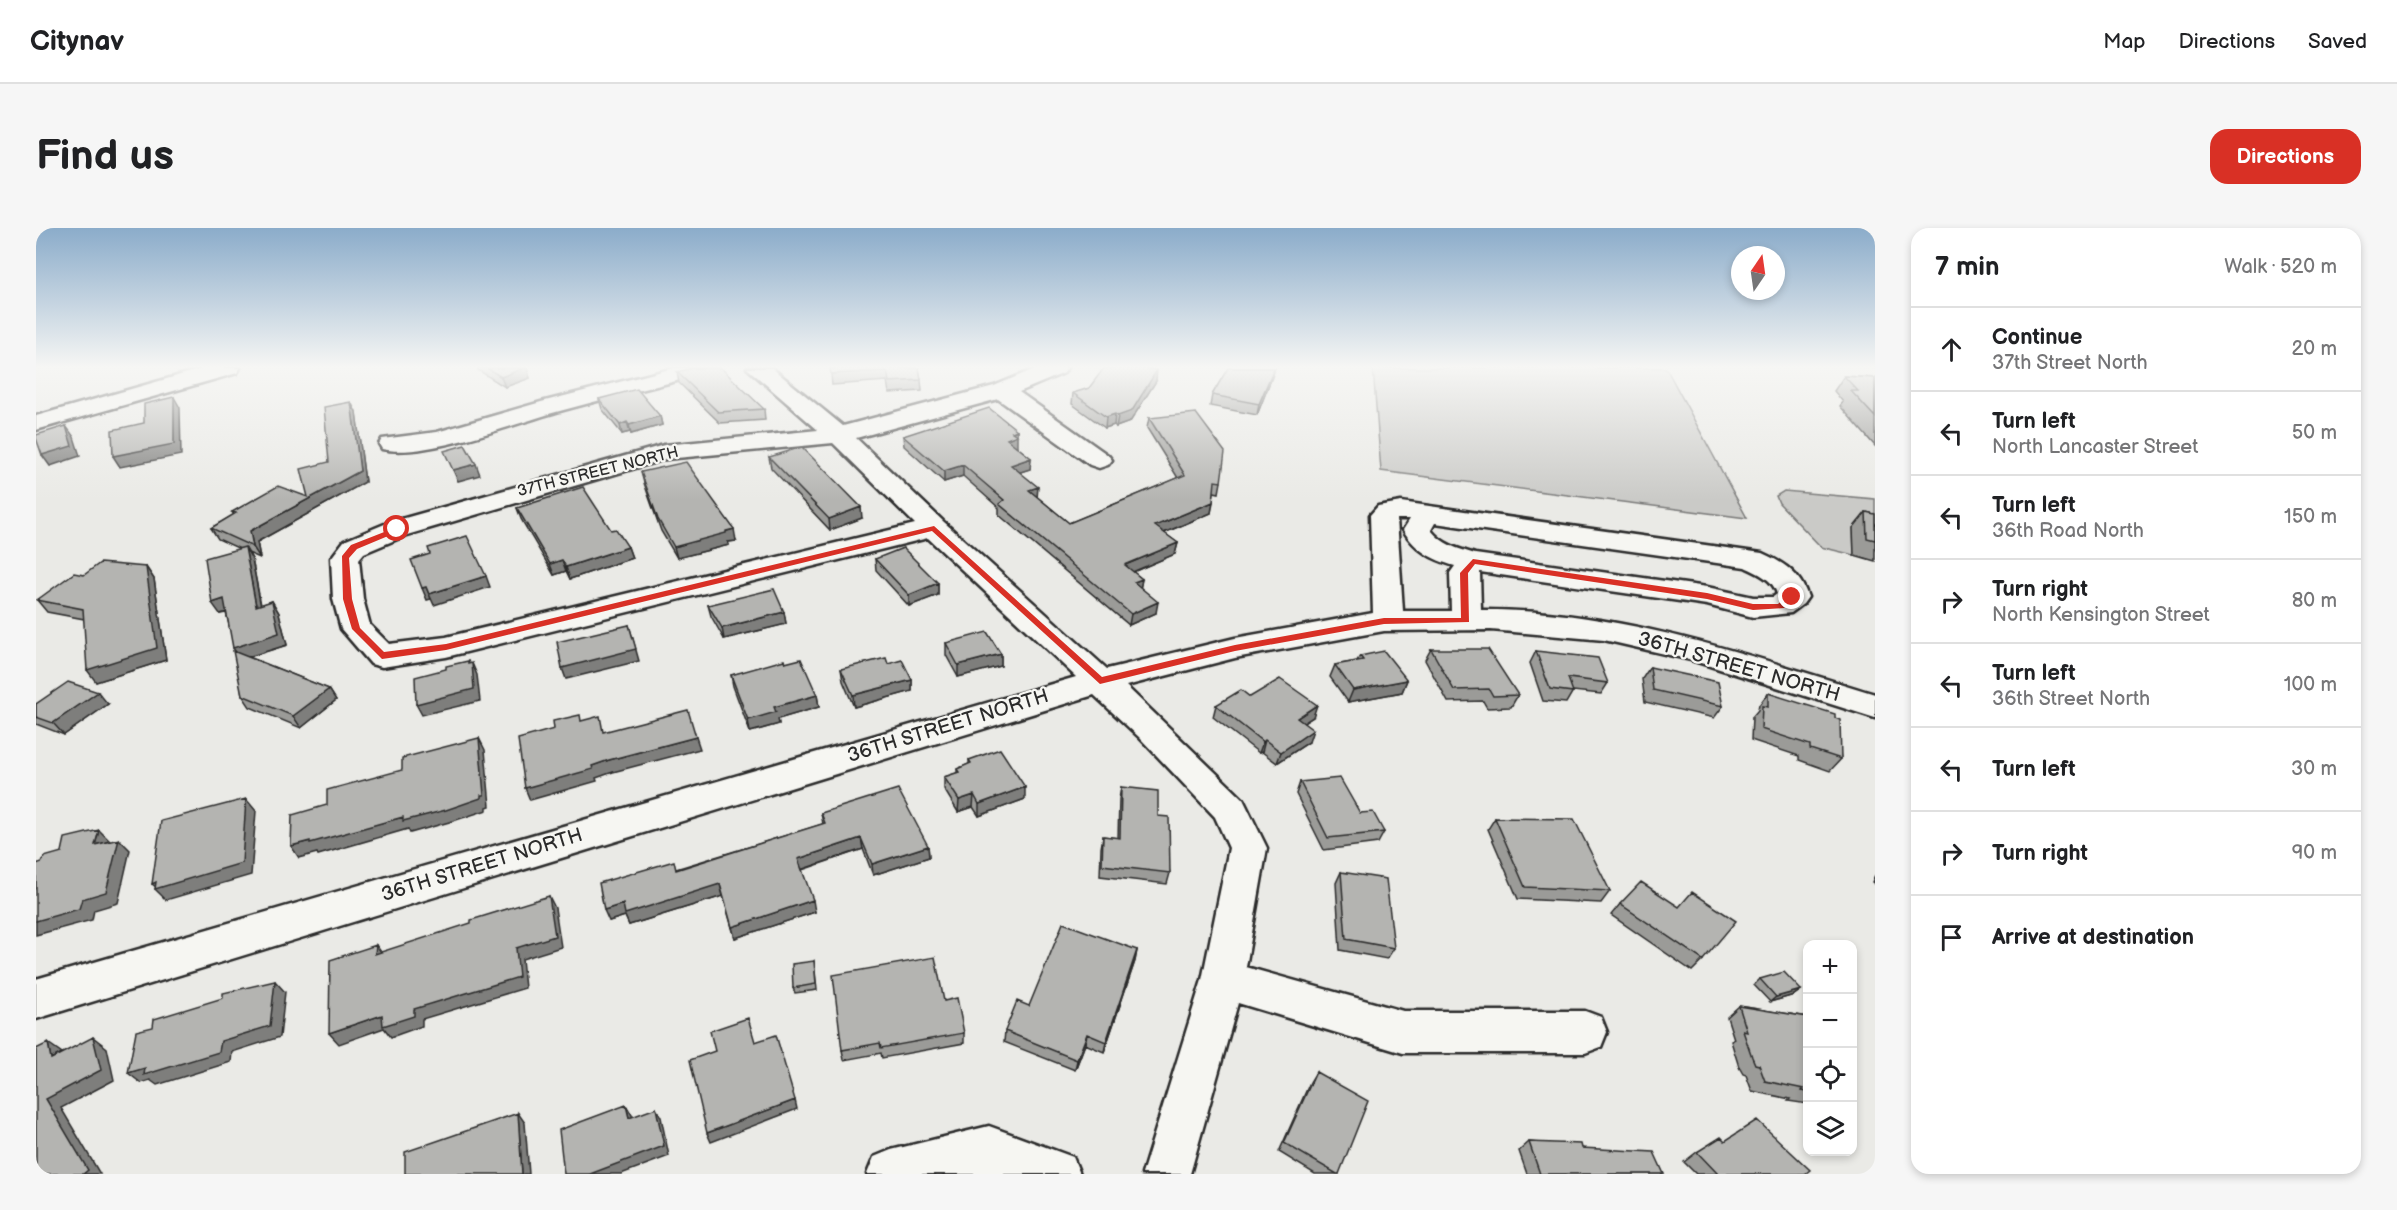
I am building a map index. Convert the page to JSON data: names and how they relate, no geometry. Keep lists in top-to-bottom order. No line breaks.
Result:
{"streets":{"street":["37TH STREET NORTH","36TH STREET NORTH"]},"north":"top","page":{"header":"Citynav","nav":["Map","Directions","Saved"],"buttons":"Directions","title":"Find us","heading":["7 min","Walk · 520 m"],"list":[["Continue","37th Street North","20 m"],["Turn left","North Lancaster Street","50 m"],["Turn left","36th Road North","150 m"],["Turn right","North Kensington Street","80 m"],["Turn left","36th Street North","100 m"],["Turn left","30 m"],["Turn right","90 m"],"Arrive at destination"],"map_buttons":["+","−"]}}
